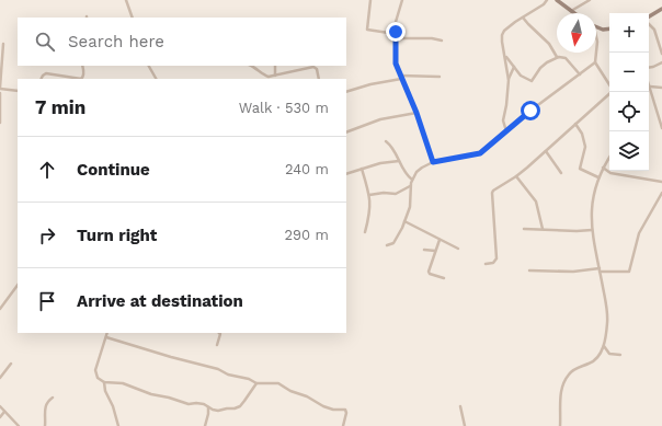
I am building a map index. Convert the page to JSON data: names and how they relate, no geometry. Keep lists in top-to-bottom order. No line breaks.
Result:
{"north":"bottom","page":{"map_buttons":["+","−"],"search":"Search here","heading":["7 min","Walk · 530 m"],"list":[["Continue","240 m"],["Turn right","290 m"],"Arrive at destination"]}}
